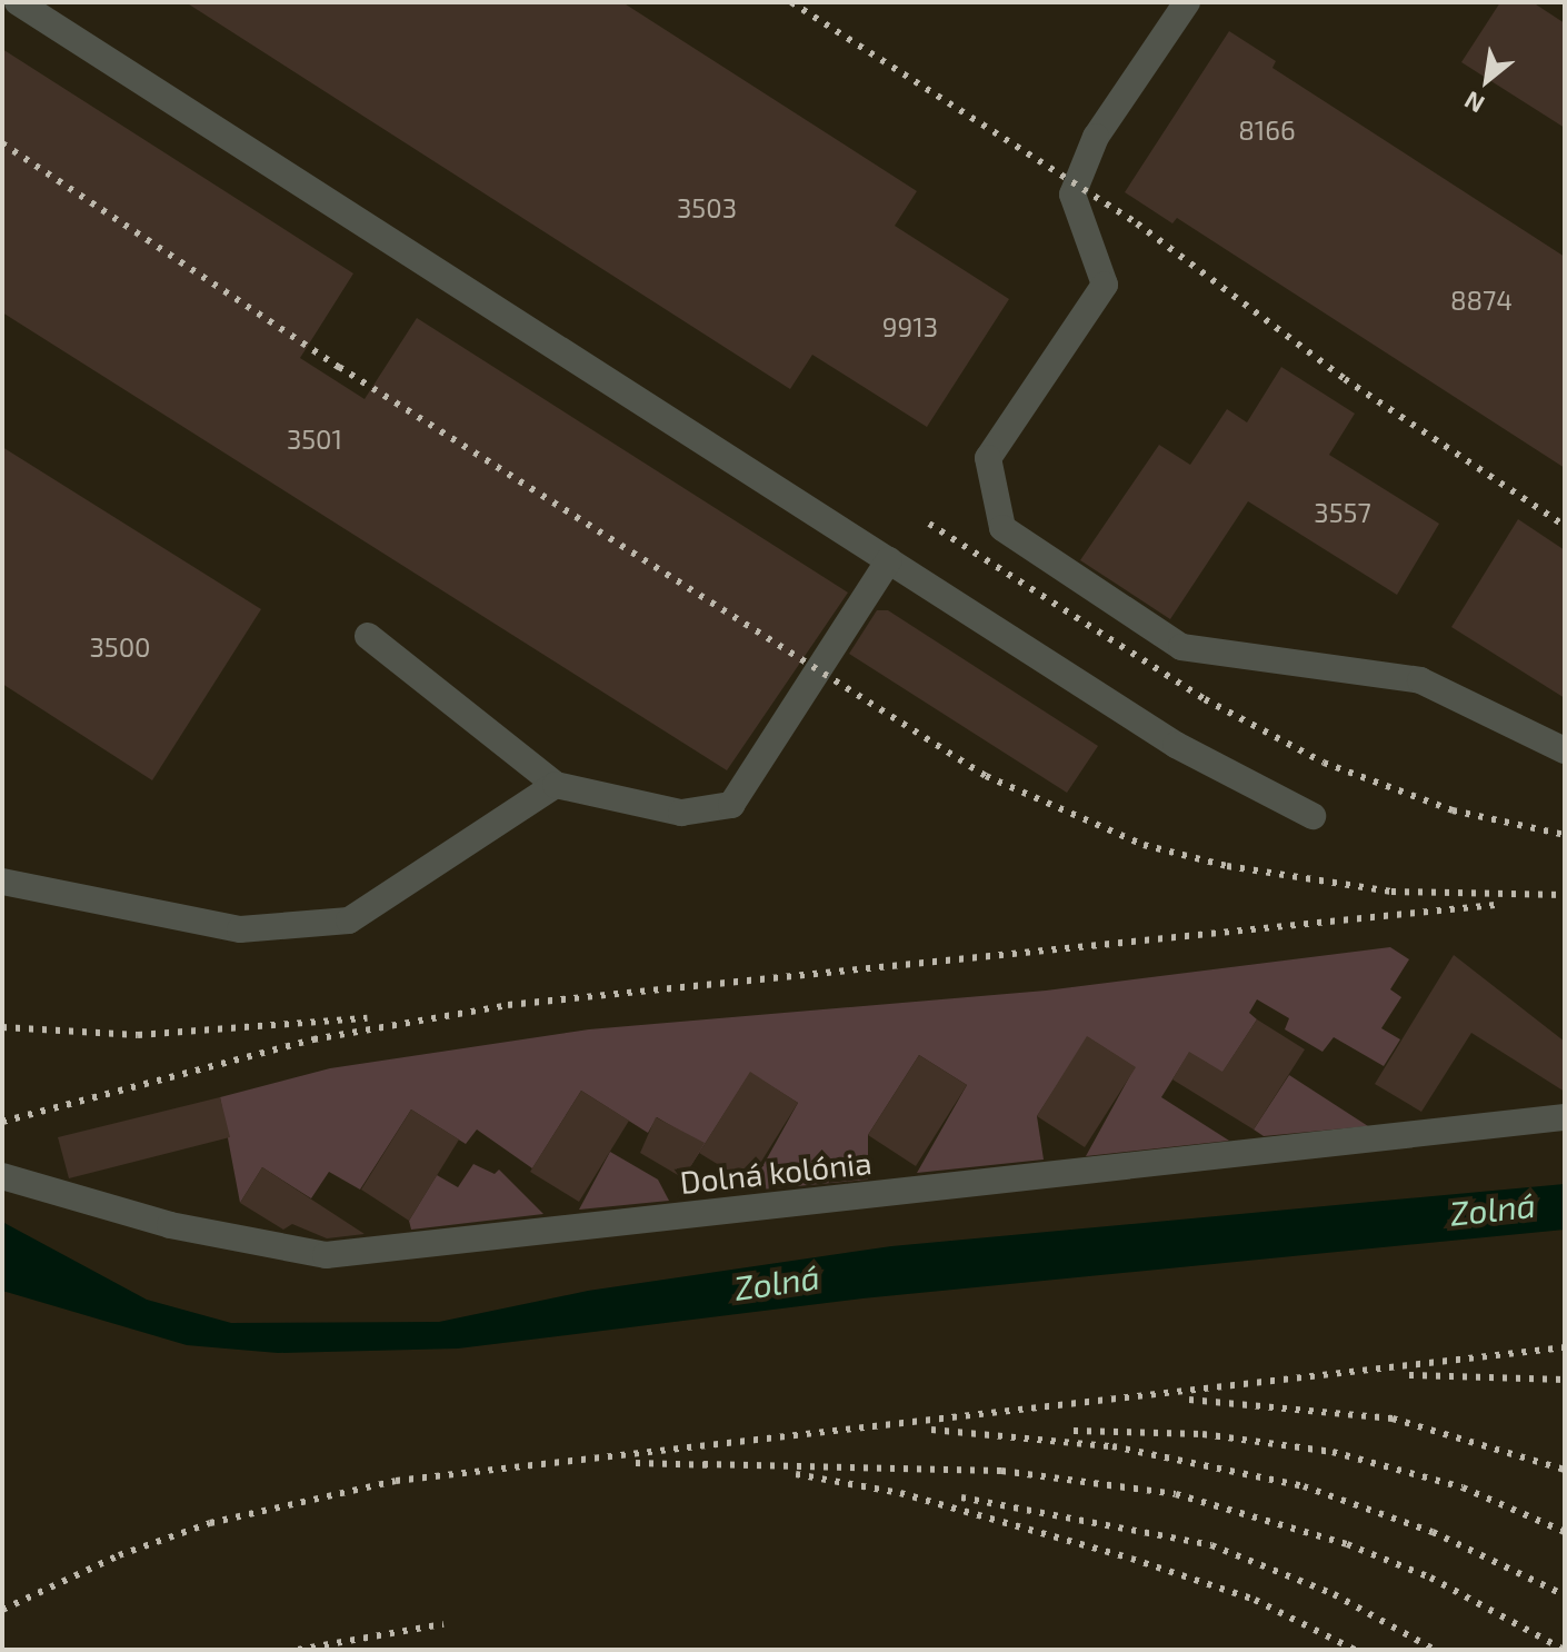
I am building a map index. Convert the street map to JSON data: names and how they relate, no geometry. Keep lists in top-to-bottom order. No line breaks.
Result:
{"streets":{"lane":["Dolná kolónia"]},"water":["Zolná"],"house_numbers":["8166","3503","8874","9913","3501","3557","3500"],"north":"bottom left"}
